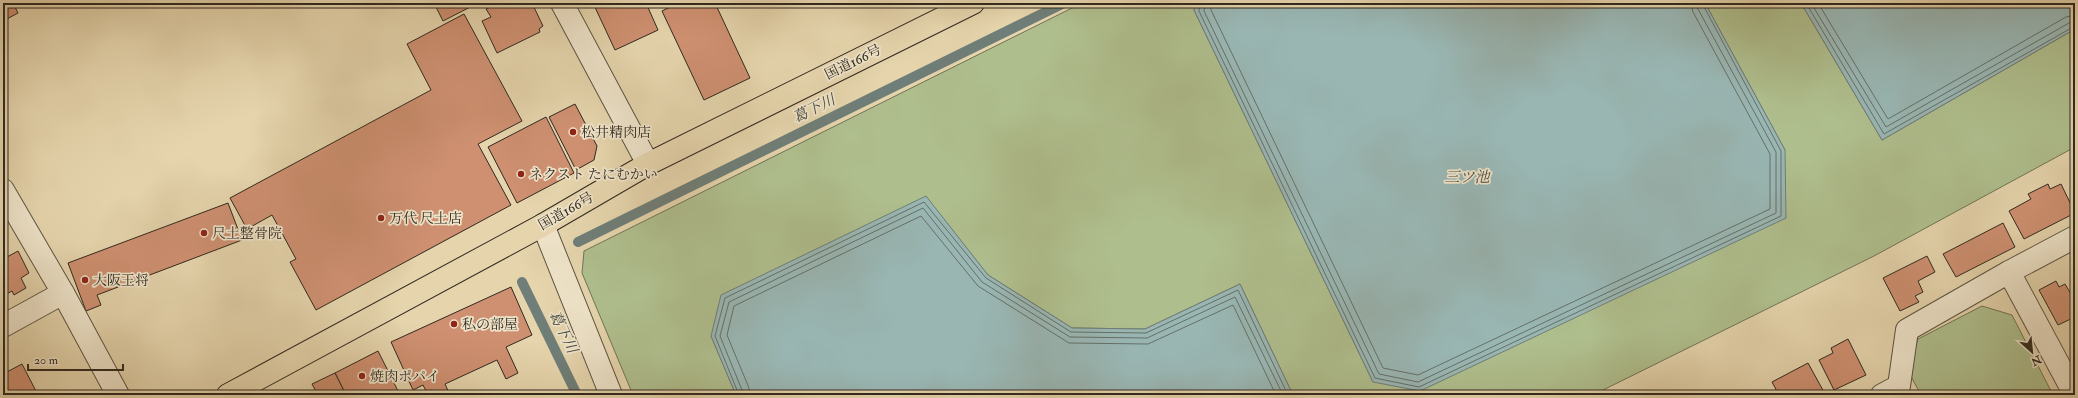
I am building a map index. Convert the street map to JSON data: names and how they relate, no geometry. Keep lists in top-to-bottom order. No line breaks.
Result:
{"streets":{"highway":["国道166号"]},"water":["葛下川","三ツ池"],"places":["松井精肉店","ネクスト たにむかい","万代 尺土店","尺土整骨院","大阪王将","私の部屋","焼肉ポパイ"],"scale_bar":"20 m","north":"bottom right"}
